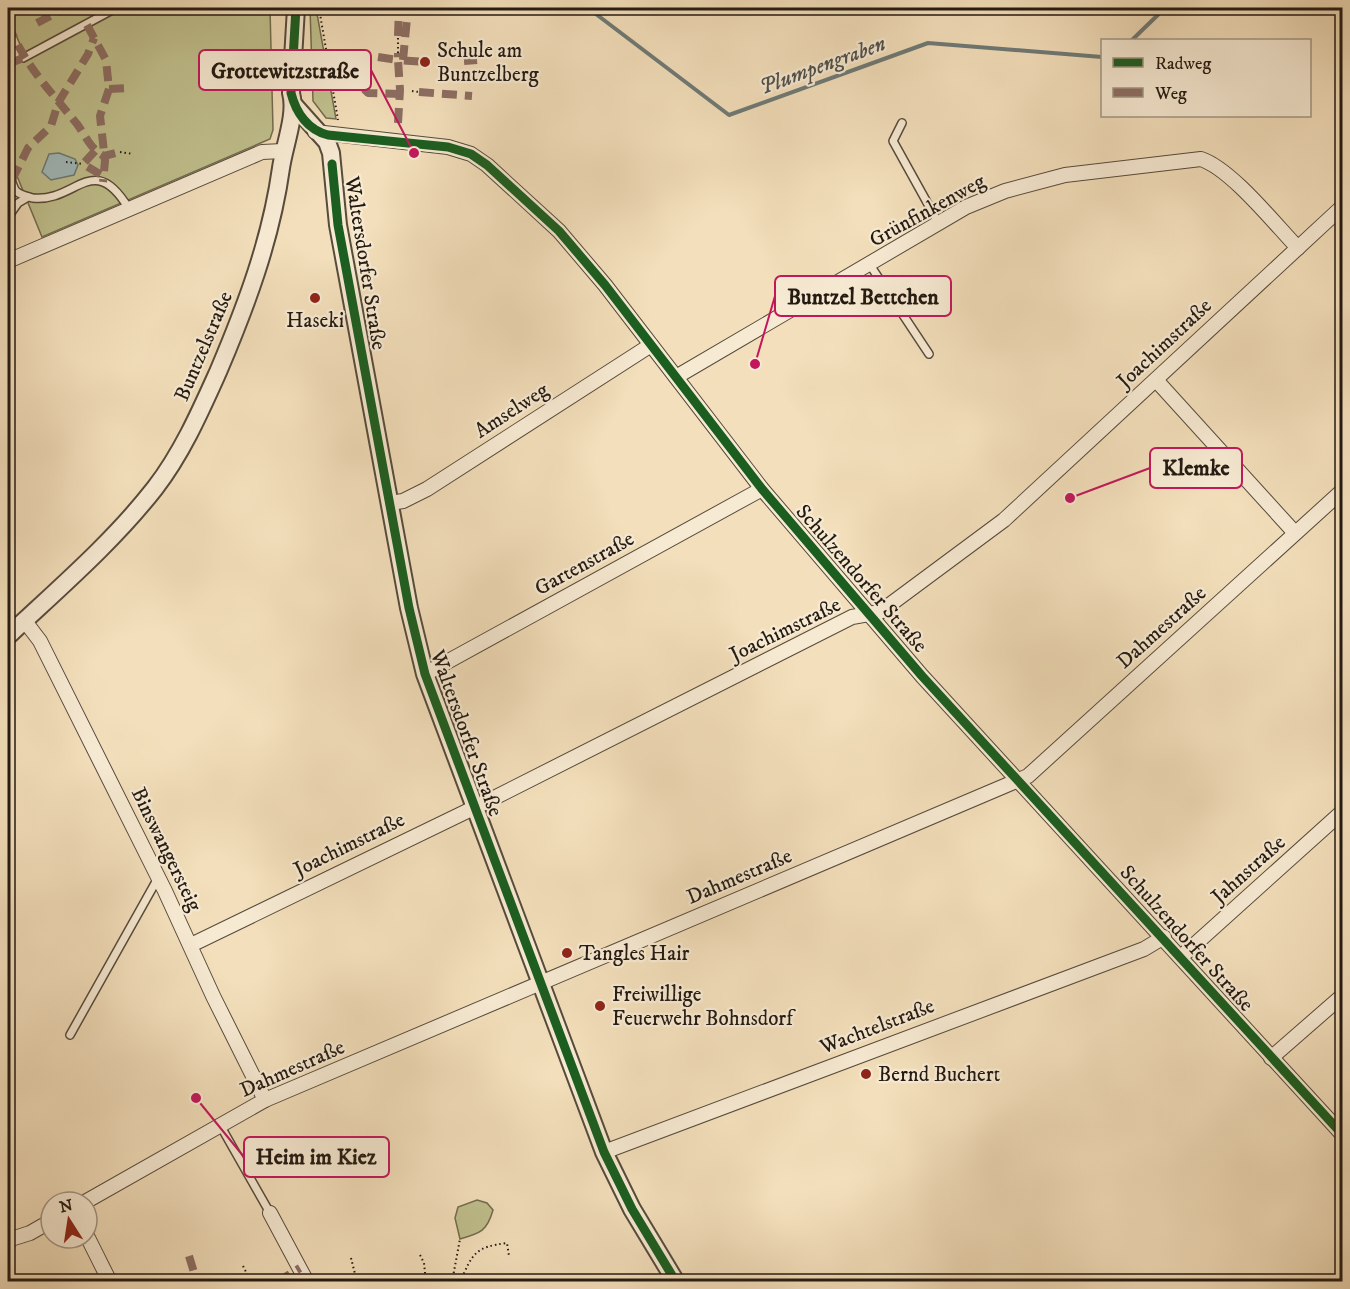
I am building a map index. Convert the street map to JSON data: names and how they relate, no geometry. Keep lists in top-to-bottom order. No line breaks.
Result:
{"streets":{"street":["Grünfinkenweg","Waltersdorfer Straße","Joachimstraße","Buntzelstraße","Amselweg","Gartenstraße","Schulzendorfer Straße","Dahmestraße","Binswangersteig","Jahnstraße","Wachtelstraße"]},"crossings":[["Grünfinkenweg","Joachimstraße"],["Grünfinkenweg","Schulzendorfer Straße"],["Waltersdorfer Straße","Joachimstraße"],["Waltersdorfer Straße","Buntzelstraße"],["Waltersdorfer Straße","Amselweg"],["Waltersdorfer Straße","Gartenstraße"],["Waltersdorfer Straße","Schulzendorfer Straße"],["Waltersdorfer Straße","Dahmestraße"],["Waltersdorfer Straße","Wachtelstraße"],["Joachimstraße","Schulzendorfer Straße"],["Joachimstraße","Binswangersteig"],["Buntzelstraße","Binswangersteig"],["Amselweg","Schulzendorfer Straße"],["Gartenstraße","Schulzendorfer Straße"],["Schulzendorfer Straße","Dahmestraße"],["Schulzendorfer Straße","Jahnstraße"],["Schulzendorfer Straße","Wachtelstraße"],["Dahmestraße","Binswangersteig"]],"water":["Plumpengraben"],"places":["Schule am Buntzelberg","Grottewitzstraße","Haseki","Buntzel Bettchen","Klemke","Tangles Hair","Freiwillige Feuerwehr Bohnsdorf","Bernd Buchert","Heim im Kiez"],"legend":["Radweg","Weg"],"north":"top"}
